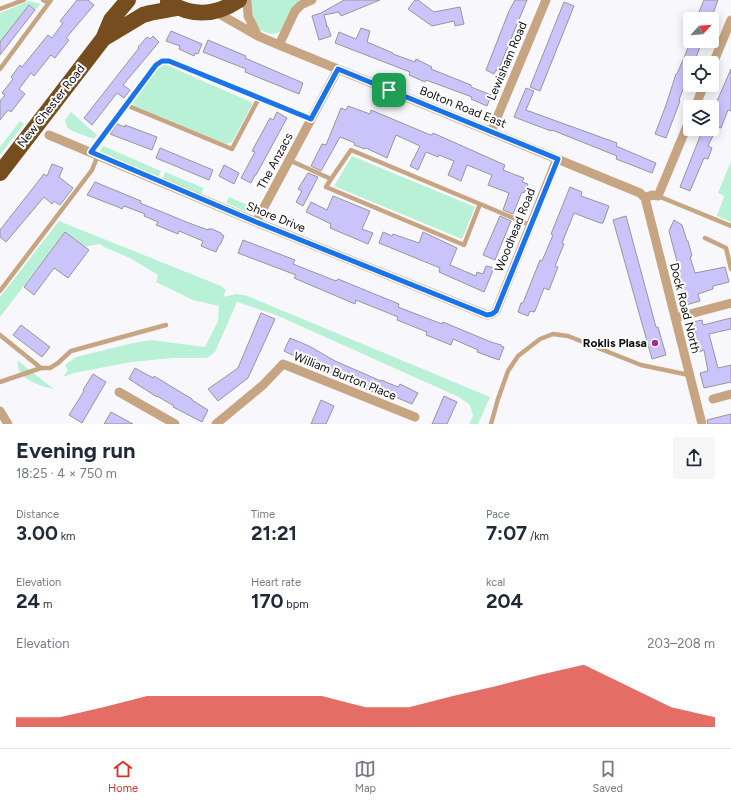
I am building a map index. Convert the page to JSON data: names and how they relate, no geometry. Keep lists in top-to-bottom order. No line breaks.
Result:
{"streets":{"highway":["New Chester Road"],"street":["Lewisham Road","Bolton Road East","The Anzacs","Shore Drive","Woodhead Road","Dock Road North","William Burton Place"]},"crossings":[["Lewisham Road","Bolton Road East"],["Bolton Road East","The Anzacs"],["Bolton Road East","Woodhead Road"],["Bolton Road East","Dock Road North"],["The Anzacs","Shore Drive"],["Shore Drive","Woodhead Road"]],"places":["Roklis Plasa"],"north":"top right","page":{"heading":["Evening run","18:25 · 4 × 750 m"],"stats":[["Distance","3.00 km"],["Time","21:21"],["Pace","7:07 /km"],["Elevation","24 m"],["Heart rate","170 bpm"],["kcal","204"]],"chart":["Elevation","203–208 m"],"tabs":["Home","Map","Saved"]}}
